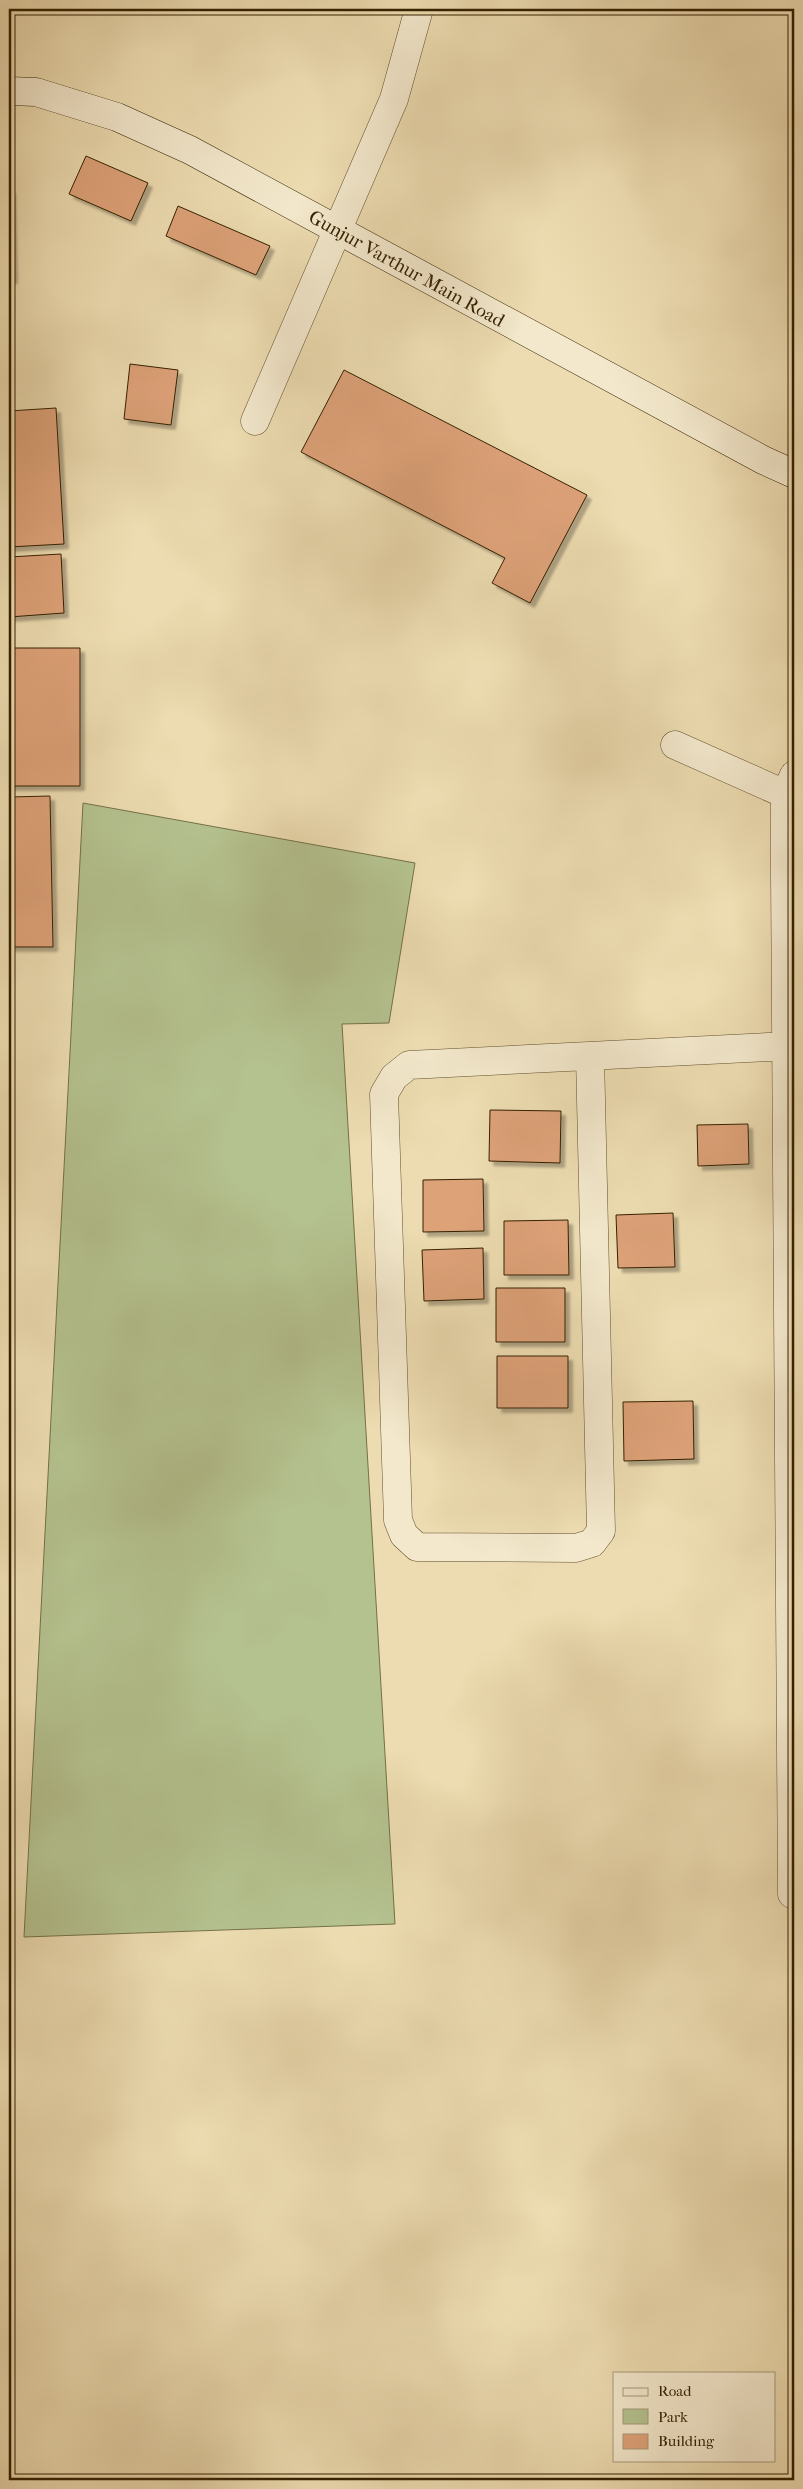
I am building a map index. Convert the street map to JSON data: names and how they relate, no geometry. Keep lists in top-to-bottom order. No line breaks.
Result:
{"streets":{"street":["Gunjur Varthur Main Road"]},"legend":["Road","Park","Building"]}
